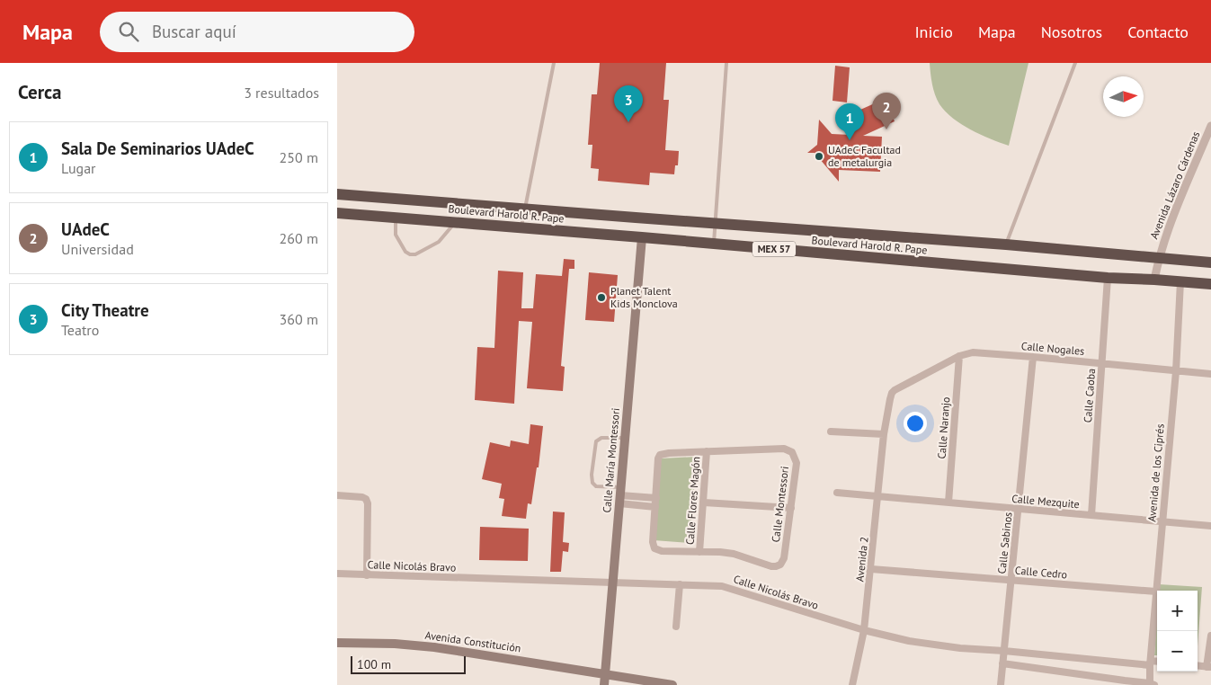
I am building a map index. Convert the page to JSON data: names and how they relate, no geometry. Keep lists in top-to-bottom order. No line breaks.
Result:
{"streets":{"highway":["Boulevard Harold R. Pape","MEX 57"],"main road":["Calle María Montessori","Avenida Constitución"],"street":["Avenida Lázaro Cárdenas","Calle Nogales","Calle Caoba","Calle Naranjo","Avenida de los Ciprés","Calle Flores Magón","Calle Mezquite","Calle Montessori","Calle Sabinos","Avenida 2","Calle Nicolás Bravo","Calle Cedro"]},"crossings":[["Avenida Lázaro Cárdenas","Boulevard Harold R. Pape"],["Boulevard Harold R. Pape","Calle Caoba"],["Boulevard Harold R. Pape","Calle María Montessori"],["Boulevard Harold R. Pape","Avenida de los Ciprés"],["Calle Nogales","Calle Caoba"],["Calle Nogales","Calle Naranjo"],["Calle Nogales","Avenida de los Ciprés"],["Calle Nogales","Calle Sabinos"],["Calle Nogales","Avenida 2"],["Calle Caoba","Calle Mezquite"],["Calle Naranjo","Calle Mezquite"],["Calle María Montessori","Calle Nicolás Bravo"],["Calle María Montessori","Avenida Constitución"],["Avenida de los Ciprés","Calle Mezquite"],["Avenida de los Ciprés","Calle Nicolás Bravo"],["Avenida de los Ciprés","Calle Cedro"],["Calle Flores Magón","Calle Montessori"],["Calle Mezquite","Calle Sabinos"],["Calle Mezquite","Avenida 2"],["Calle Sabinos","Calle Nicolás Bravo"],["Calle Sabinos","Calle Cedro"],["Avenida 2","Calle Nicolás Bravo"],["Avenida 2","Calle Cedro"]],"places":["UAdeC Facultad de metalurgia","Planet Talent Kids Monclova"],"scale_bar":"100 m","north":"right","page":{"header":"Mapa","search":"Buscar aquí","nav":["Inicio","Mapa","Nosotros","Contacto"],"heading":["Cerca","3 resultados"],"pins":["3","2","1"],"list":[{"mark":"1","name":"Sala De Seminarios UAdeC","note":"Lugar","value":"250 m"},{"mark":"2","name":"UAdeC","note":"Universidad","value":"260 m"},{"mark":"3","name":"City Theatre","note":"Teatro","value":"360 m"}],"map_buttons":["+","−"],"scale":"100 m"}}
